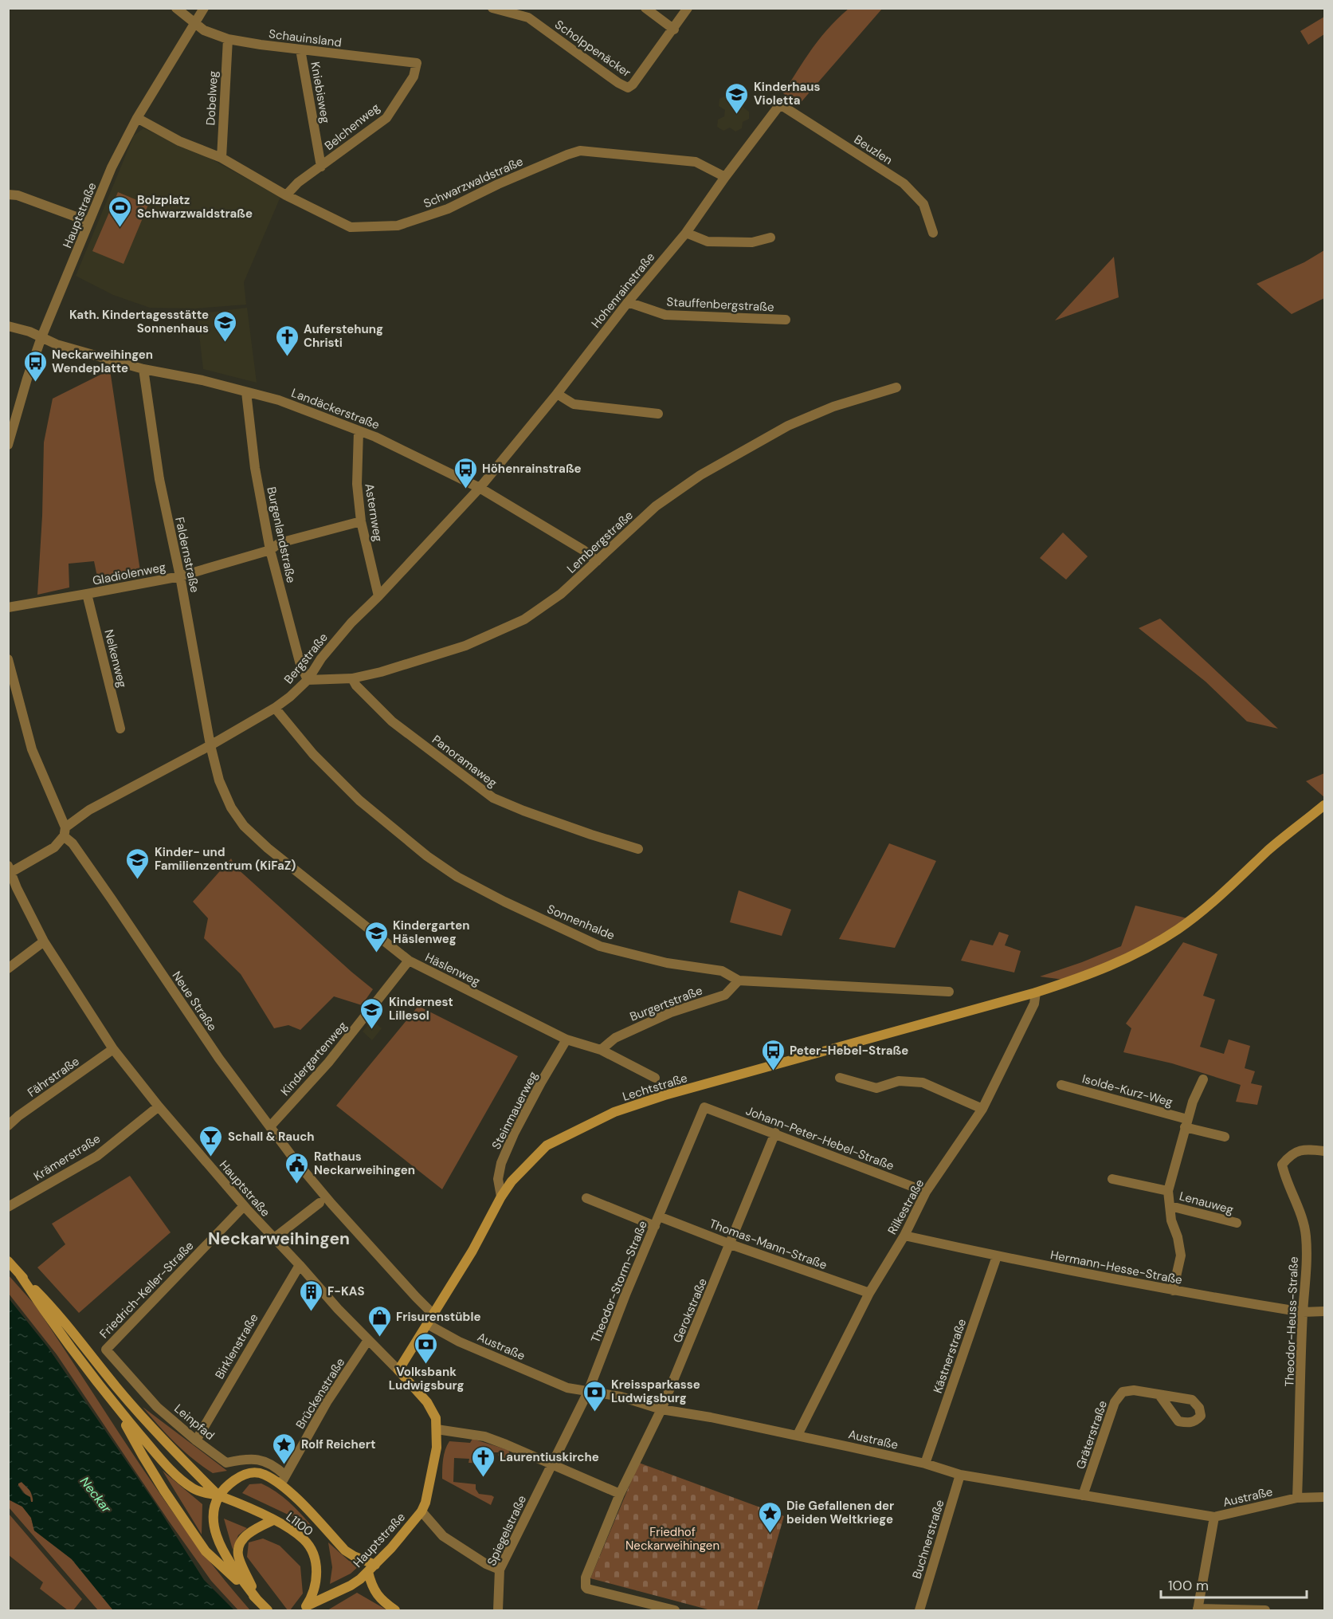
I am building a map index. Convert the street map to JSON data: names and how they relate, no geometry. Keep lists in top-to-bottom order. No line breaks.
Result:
{"streets":{"street":["Schauinsland","Scholppenäcker","Kniebisweg","Dobelweg","Belchenweg","Beuzlen","Schwarzwaldstraße","Hauptstraße","Hohenrainstraße","Stauffenbergstraße","Landäckerstraße","Asternweg","Burgenlandstraße","Lembergstraße","Faldernstraße","Gladiolenweg","Nelkenweg","Bergstraße","Panoramaweg","Sonnenhalde","Häslenweg","Neue Straße","Burgertstraße","Kindergartenweg","Fährstraße","Lechtstraße","Isolde-Kurz-Weg","Steinmauerweg","Johann-Peter-Hebel-Straße","Krämerstraße","Lenauweg","Rilkestraße","Thomas-Mann-Straße","Hermann-Hesse-Straße","Theodor-Storm-Straße","Friedrich-Keller-Straße","Gerokstraße","Theodor-Heuss-Straße","Birklenstraße","Austraße","Kästnerstraße","Brückenstraße","Leinpfad","Gräterstraße","L1100","Spiegelstraße","Buchnerstraße"]},"crossings":[["Schauinsland","Kniebisweg"],["Schauinsland","Dobelweg"],["Schauinsland","Belchenweg"],["Schauinsland","Hauptstraße"],["Kniebisweg","Belchenweg"],["Dobelweg","Schwarzwaldstraße"],["Belchenweg","Schwarzwaldstraße"],["Beuzlen","Hohenrainstraße"],["Schwarzwaldstraße","Hauptstraße"],["Schwarzwaldstraße","Hohenrainstraße"],["Hauptstraße","Landäckerstraße"],["Hauptstraße","Bergstraße"],["Hauptstraße","Fährstraße"],["Hauptstraße","Lechtstraße"],["Hauptstraße","Krämerstraße"],["Hauptstraße","Friedrich-Keller-Straße"],["Hauptstraße","Birklenstraße"],["Hauptstraße","Brückenstraße"],["Hauptstraße","Leinpfad"],["Hauptstraße","L1100"],["Hohenrainstraße","Stauffenbergstraße"],["Hohenrainstraße","Landäckerstraße"],["Hohenrainstraße","Bergstraße"],["Landäckerstraße","Asternweg"],["Landäckerstraße","Burgenlandstraße"],["Landäckerstraße","Lembergstraße"],["Landäckerstraße","Faldernstraße"],["Landäckerstraße","Bergstraße"],["Asternweg","Gladiolenweg"],["Asternweg","Bergstraße"],["Burgenlandstraße","Lembergstraße"],["Burgenlandstraße","Gladiolenweg"],["Burgenlandstraße","Bergstraße"],["Lembergstraße","Bergstraße"],["Lembergstraße","Panoramaweg"],["Faldernstraße","Gladiolenweg"],["Faldernstraße","Bergstraße"],["Faldernstraße","Häslenweg"],["Gladiolenweg","Nelkenweg"],["Bergstraße","Sonnenhalde"],["Bergstraße","Häslenweg"],["Bergstraße","Neue Straße"],["Sonnenhalde","Burgertstraße"],["Häslenweg","Burgertstraße"],["Häslenweg","Kindergartenweg"],["Häslenweg","Steinmauerweg"],["Neue Straße","Kindergartenweg"],["Neue Straße","Lechtstraße"],["Lechtstraße","Steinmauerweg"],["Lechtstraße","Rilkestraße"],["Lechtstraße","Austraße"],["Johann-Peter-Hebel-Straße","Rilkestraße"],["Johann-Peter-Hebel-Straße","Theodor-Storm-Straße"],["Johann-Peter-Hebel-Straße","Gerokstraße"],["Rilkestraße","Thomas-Mann-Straße"],["Rilkestraße","Hermann-Hesse-Straße"],["Rilkestraße","Austraße"],["Thomas-Mann-Straße","Theodor-Storm-Straße"],["Thomas-Mann-Straße","Gerokstraße"],["Hermann-Hesse-Straße","Theodor-Heuss-Straße"],["Hermann-Hesse-Straße","Kästnerstraße"],["Theodor-Storm-Straße","Austraße"],["Theodor-Storm-Straße","Spiegelstraße"],["Friedrich-Keller-Straße","Leinpfad"],["Gerokstraße","Austraße"],["Theodor-Heuss-Straße","Austraße"],["Birklenstraße","Leinpfad"],["Austraße","Kästnerstraße"],["Austraße","Gräterstraße"],["Austraße","Buchnerstraße"],["Brückenstraße","Leinpfad"]],"districts":["Neckarweihingen"],"water":["Neckar"],"parks":["Friedhof Neckarweihingen"],"places":{"school or university":["Kinderhaus Violetta","Kath. Kindertagesstätte Sonnenhaus","Kinder- und Familienzentrum (KiFaZ)","Kindergarten Häslenweg","Kindernest Lillesol"],"sports":["Bolzplatz Schwarzwaldstraße"],"church":["Auferstehung Christi","Laurentiuskirche"],"bus stop":["Neckarweihingen Wendeplatte","Höhenrainstraße","Peter-Hebel-Straße"],"bar":["Schall & Rauch"],"public building":["Rathaus Neckarweihingen"],"building":["F-KAS"],"shop":["Frisurenstüble"],"bank":["Volksbank Ludwigsburg","Kreissparkasse Ludwigsburg"],"place":["Rolf Reichert","Die Gefallenen der beiden Weltkriege"]},"scale_bar":"100 m"}
